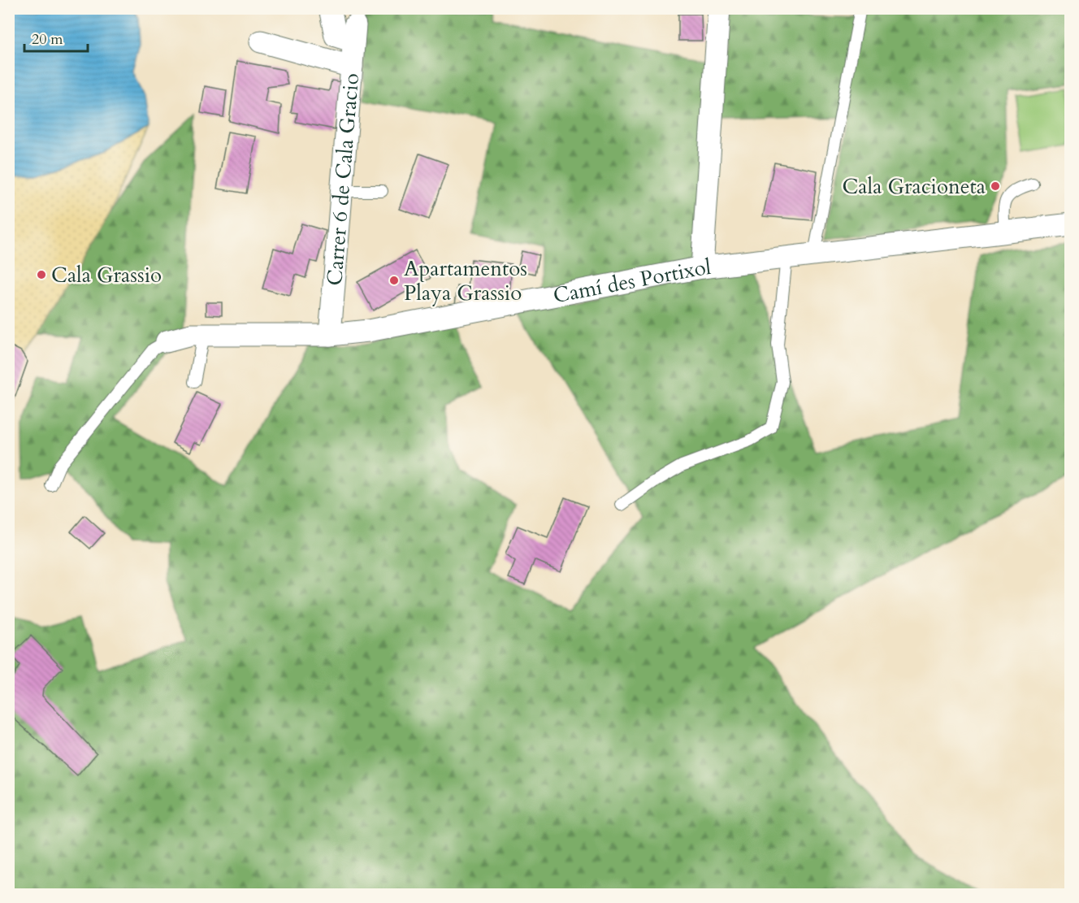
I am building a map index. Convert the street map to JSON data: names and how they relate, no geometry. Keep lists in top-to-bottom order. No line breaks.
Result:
{"streets":{"street":["Carrer 6 de Cala Gracio","Camí des Portixol"]},"crossings":[["Carrer 6 de Cala Gracio","Camí des Portixol"]],"places":["Cala Gracioneta","Cala Grassio","Apartamentos Playa Grassio"],"scale_bar":"20 m"}
